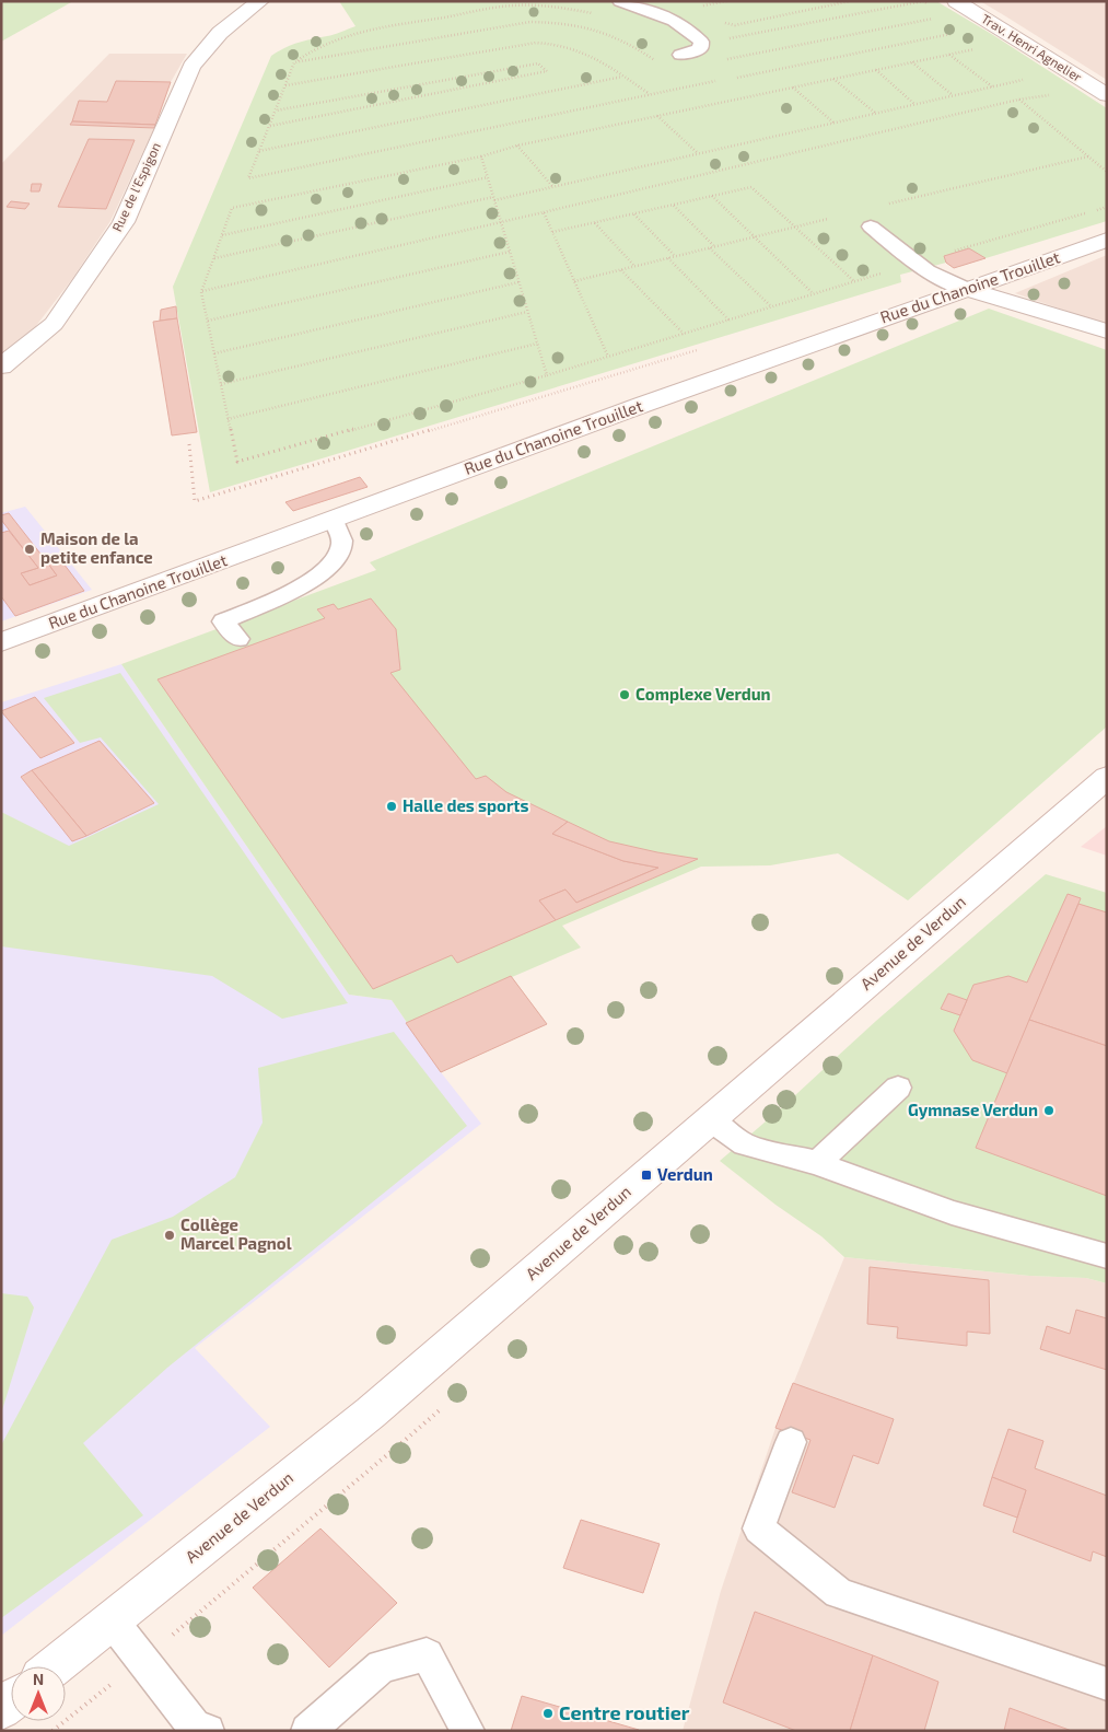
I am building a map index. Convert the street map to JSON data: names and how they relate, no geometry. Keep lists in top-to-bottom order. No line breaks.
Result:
{"streets":{"street":["Trav. Henri Agnelier","Rue de l'Espigon","Rue du Chanoine Trouillet","Avenue de Verdun"]},"places":{"other":["Maison de la petite enfance","Complexe Verdun","Halle des sports","Gymnase Verdun","Collège Marcel Pagnol","Centre routier"],"transit":["Verdun"]},"north":"top"}
